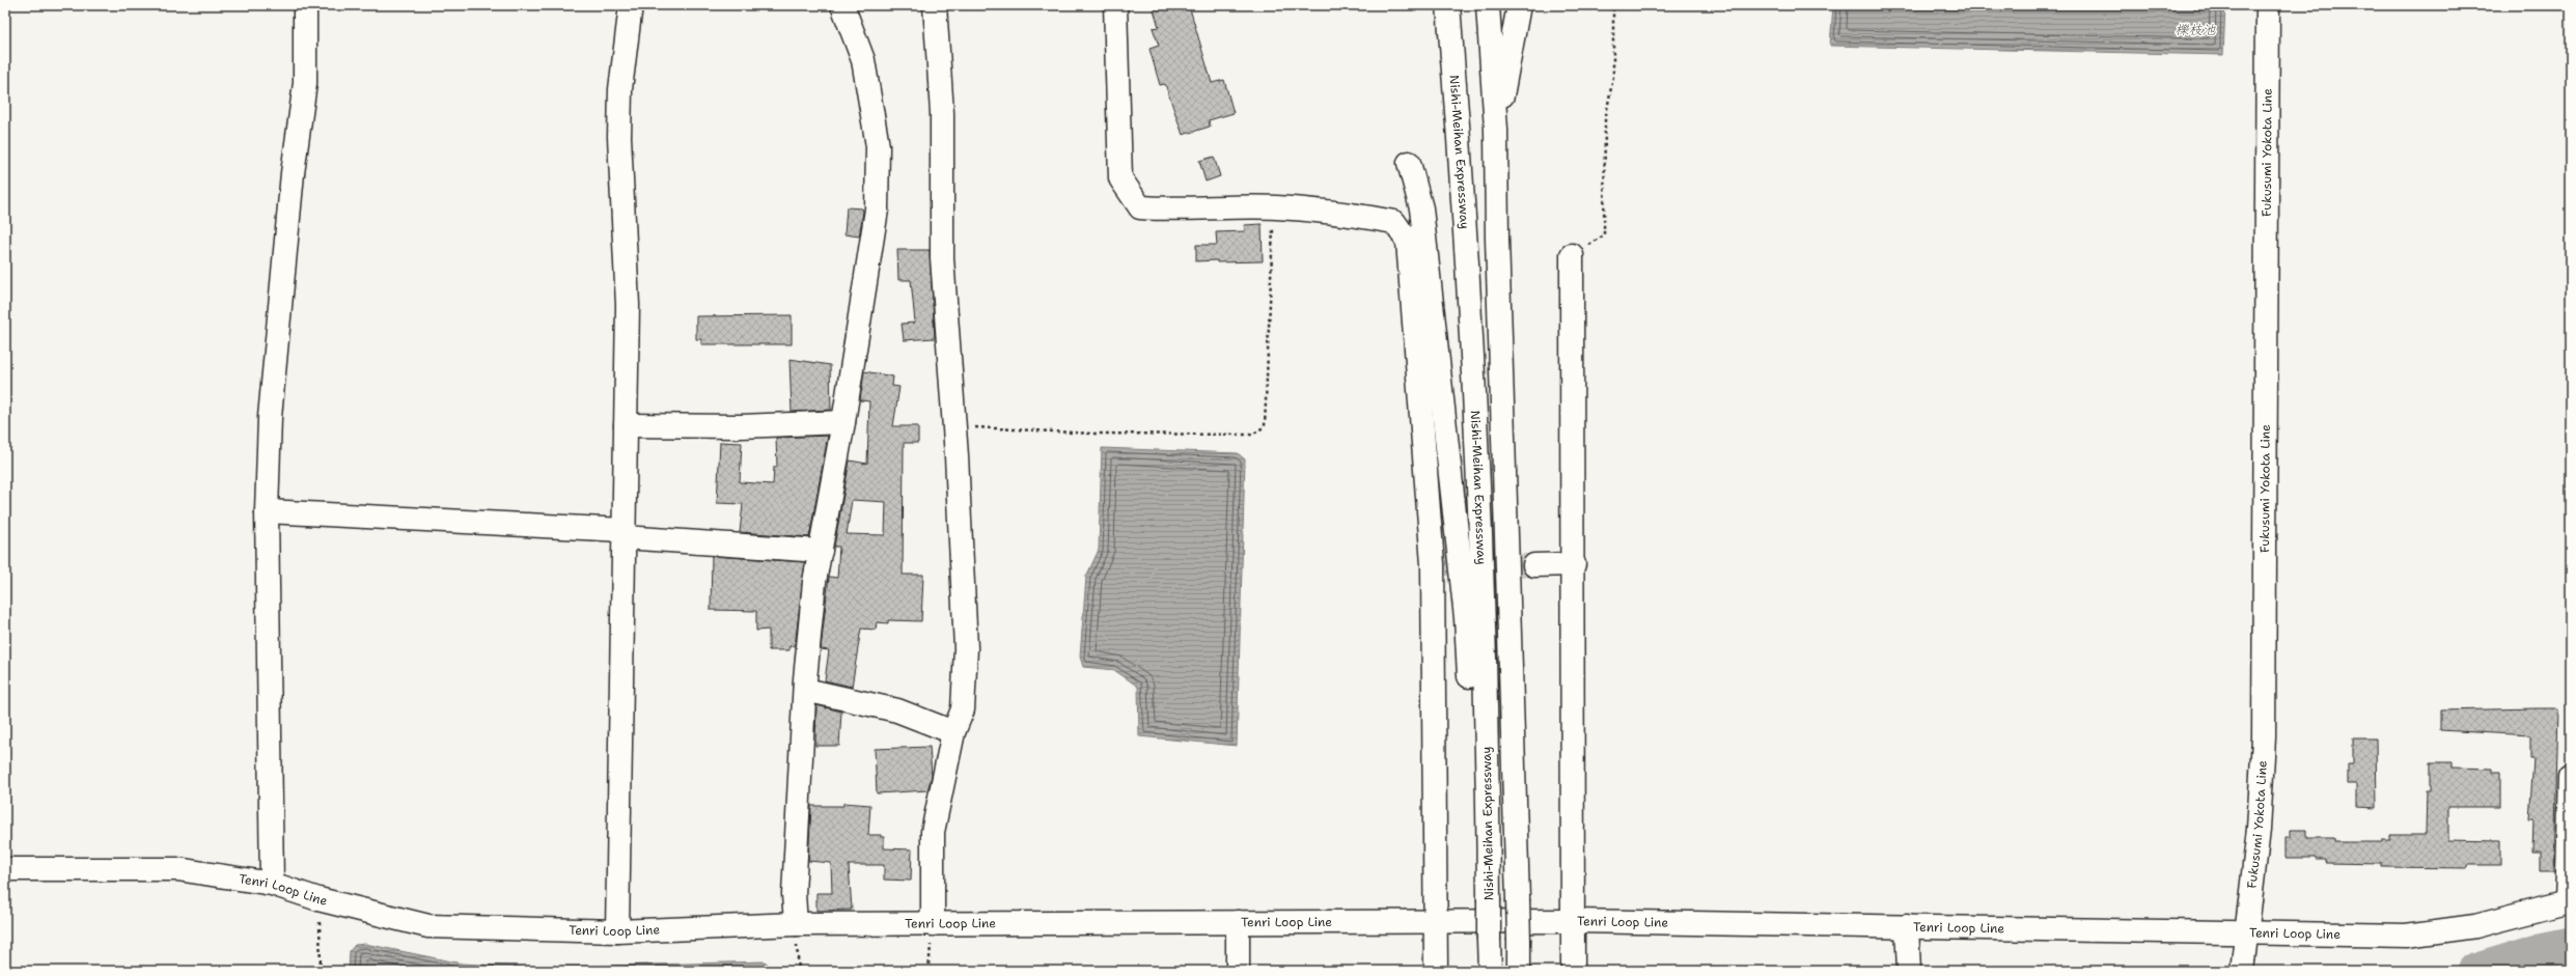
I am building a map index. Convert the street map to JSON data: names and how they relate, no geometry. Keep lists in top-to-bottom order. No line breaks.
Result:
{"streets":{"main road":["Nishi-Meihan Expressway","Fukusumi Yokota Line","Tenri Loop Line"]},"crossings":[["Fukusumi Yokota Line","Tenri Loop Line"]],"water":["櫟枝池"]}
